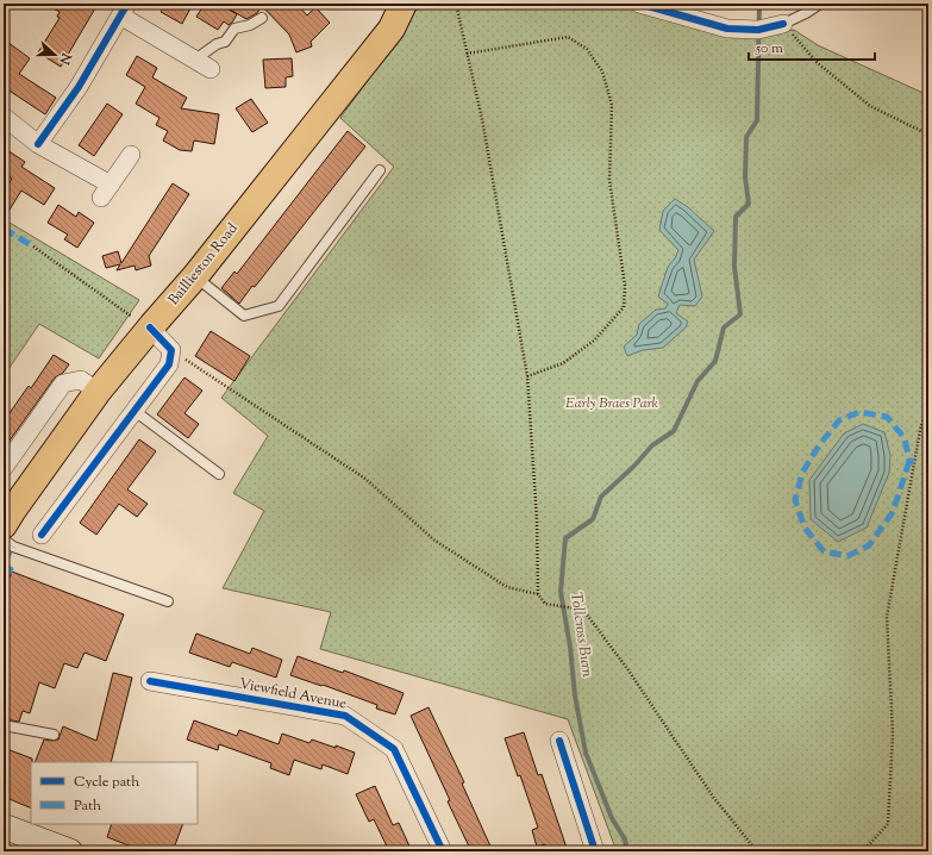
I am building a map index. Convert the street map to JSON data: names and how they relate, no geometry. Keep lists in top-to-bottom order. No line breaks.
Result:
{"streets":{"main road":["Baillieston Road"],"street":["Viewfield Avenue"]},"water":["Tollcross Burn"],"parks":["Early Braes Park"],"legend":["Cycle path","Path"],"scale_bar":"50 m","north":"right"}
